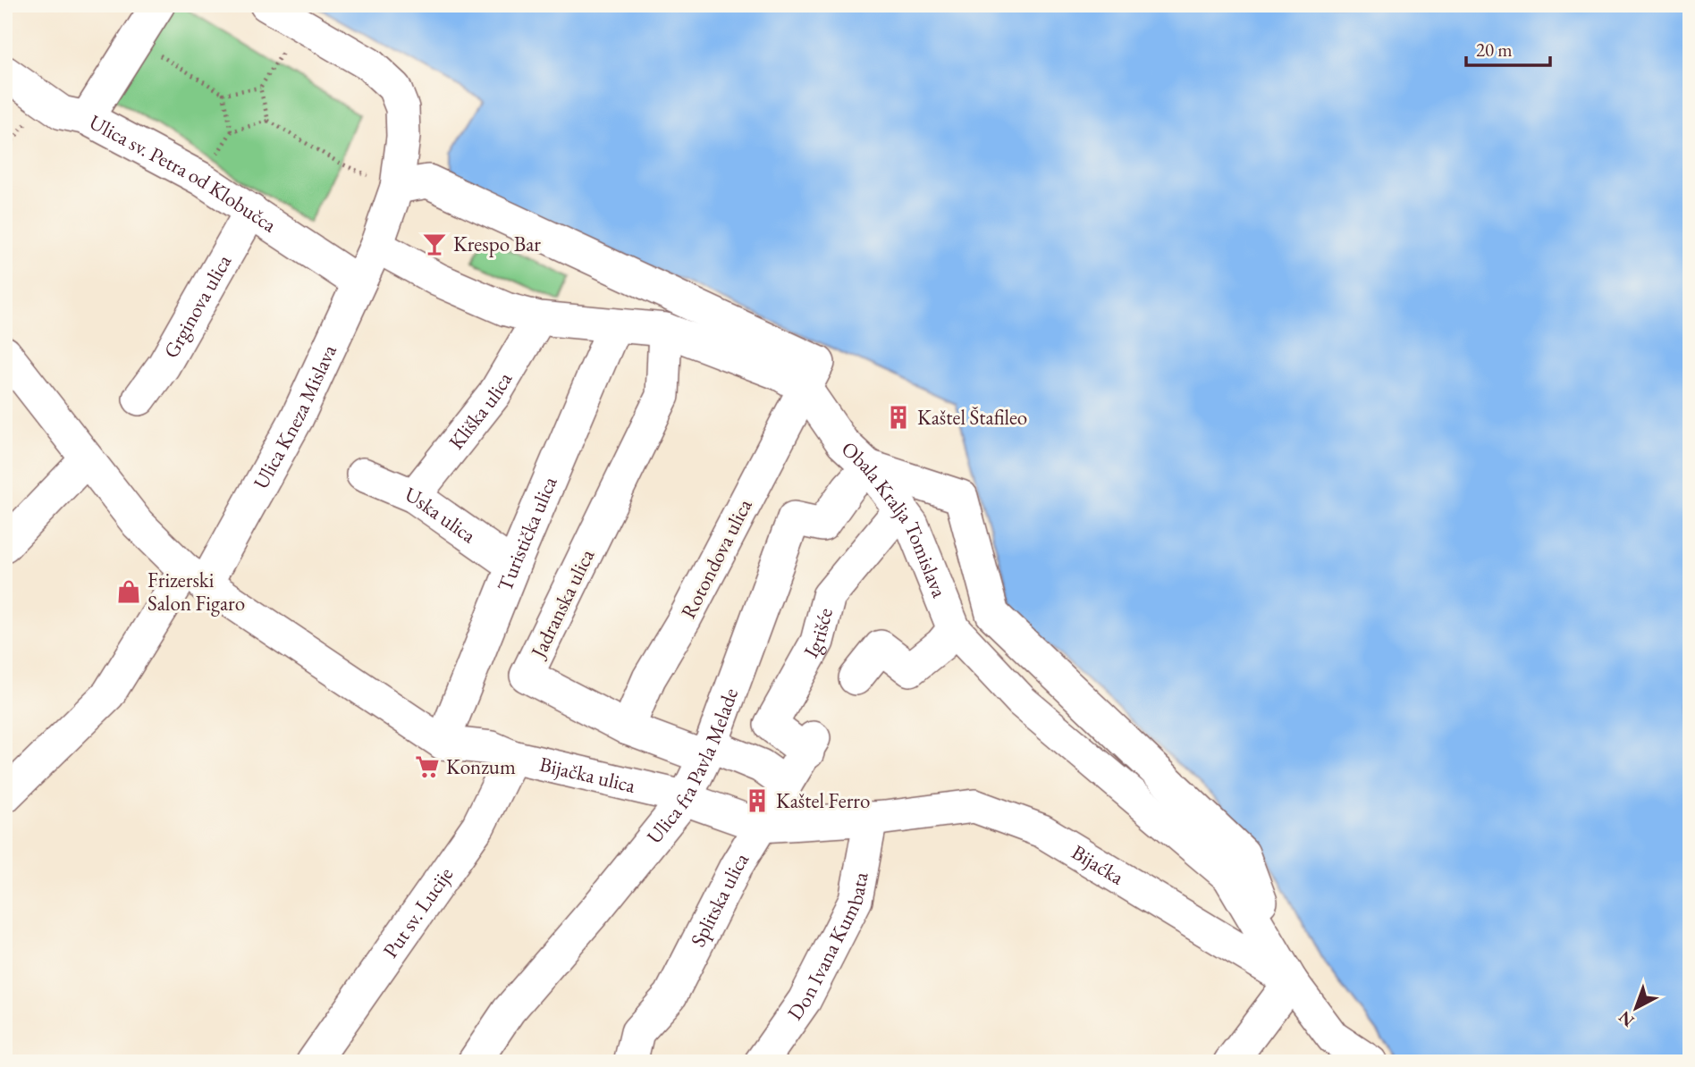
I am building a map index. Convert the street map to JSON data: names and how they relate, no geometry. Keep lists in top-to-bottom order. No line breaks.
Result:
{"streets":{"street":["Ulica sv. Petra od Klobučca","Grginova ulica","Kliška ulica","Ulica Kneza Mislava","Uska ulica","Obala Kralja Tomislava","Turistička ulica","Rotondova ulica","Jadranska ulica","Igrišće","Ulica fra Pavla Melade","Bijačka ulica","Bijaćka","Splitska ulica","Put sv. Lucije","Don Ivana Kumbata"]},"crossings":[["Ulica sv. Petra od Klobučca","Grginova ulica"],["Ulica sv. Petra od Klobučca","Ulica Kneza Mislava"],["Kliška ulica","Uska ulica"],["Kliška ulica","Obala Kralja Tomislava"],["Ulica Kneza Mislava","Obala Kralja Tomislava"],["Ulica Kneza Mislava","Bijačka ulica"],["Uska ulica","Turistička ulica"],["Obala Kralja Tomislava","Turistička ulica"],["Obala Kralja Tomislava","Rotondova ulica"],["Obala Kralja Tomislava","Jadranska ulica"],["Obala Kralja Tomislava","Igrišće"],["Obala Kralja Tomislava","Ulica fra Pavla Melade"],["Obala Kralja Tomislava","Bijaćka"],["Turistička ulica","Bijačka ulica"],["Rotondova ulica","Jadranska ulica"],["Jadranska ulica","Ulica fra Pavla Melade"],["Igrišće","Splitska ulica"],["Ulica fra Pavla Melade","Bijačka ulica"],["Bijačka ulica","Bijaćka"],["Bijačka ulica","Splitska ulica"],["Bijačka ulica","Put sv. Lucije"],["Bijačka ulica","Don Ivana Kumbata"],["Bijaćka","Don Ivana Kumbata"]],"places":{"bar":["Krespo Bar"],"building":["Kaštel Štafileo","Kaštel Ferro"],"shop":["Frizerski Salon Figaro"],"supermarket":["Konzum"]},"scale_bar":"20 m","north":"bottom left"}
